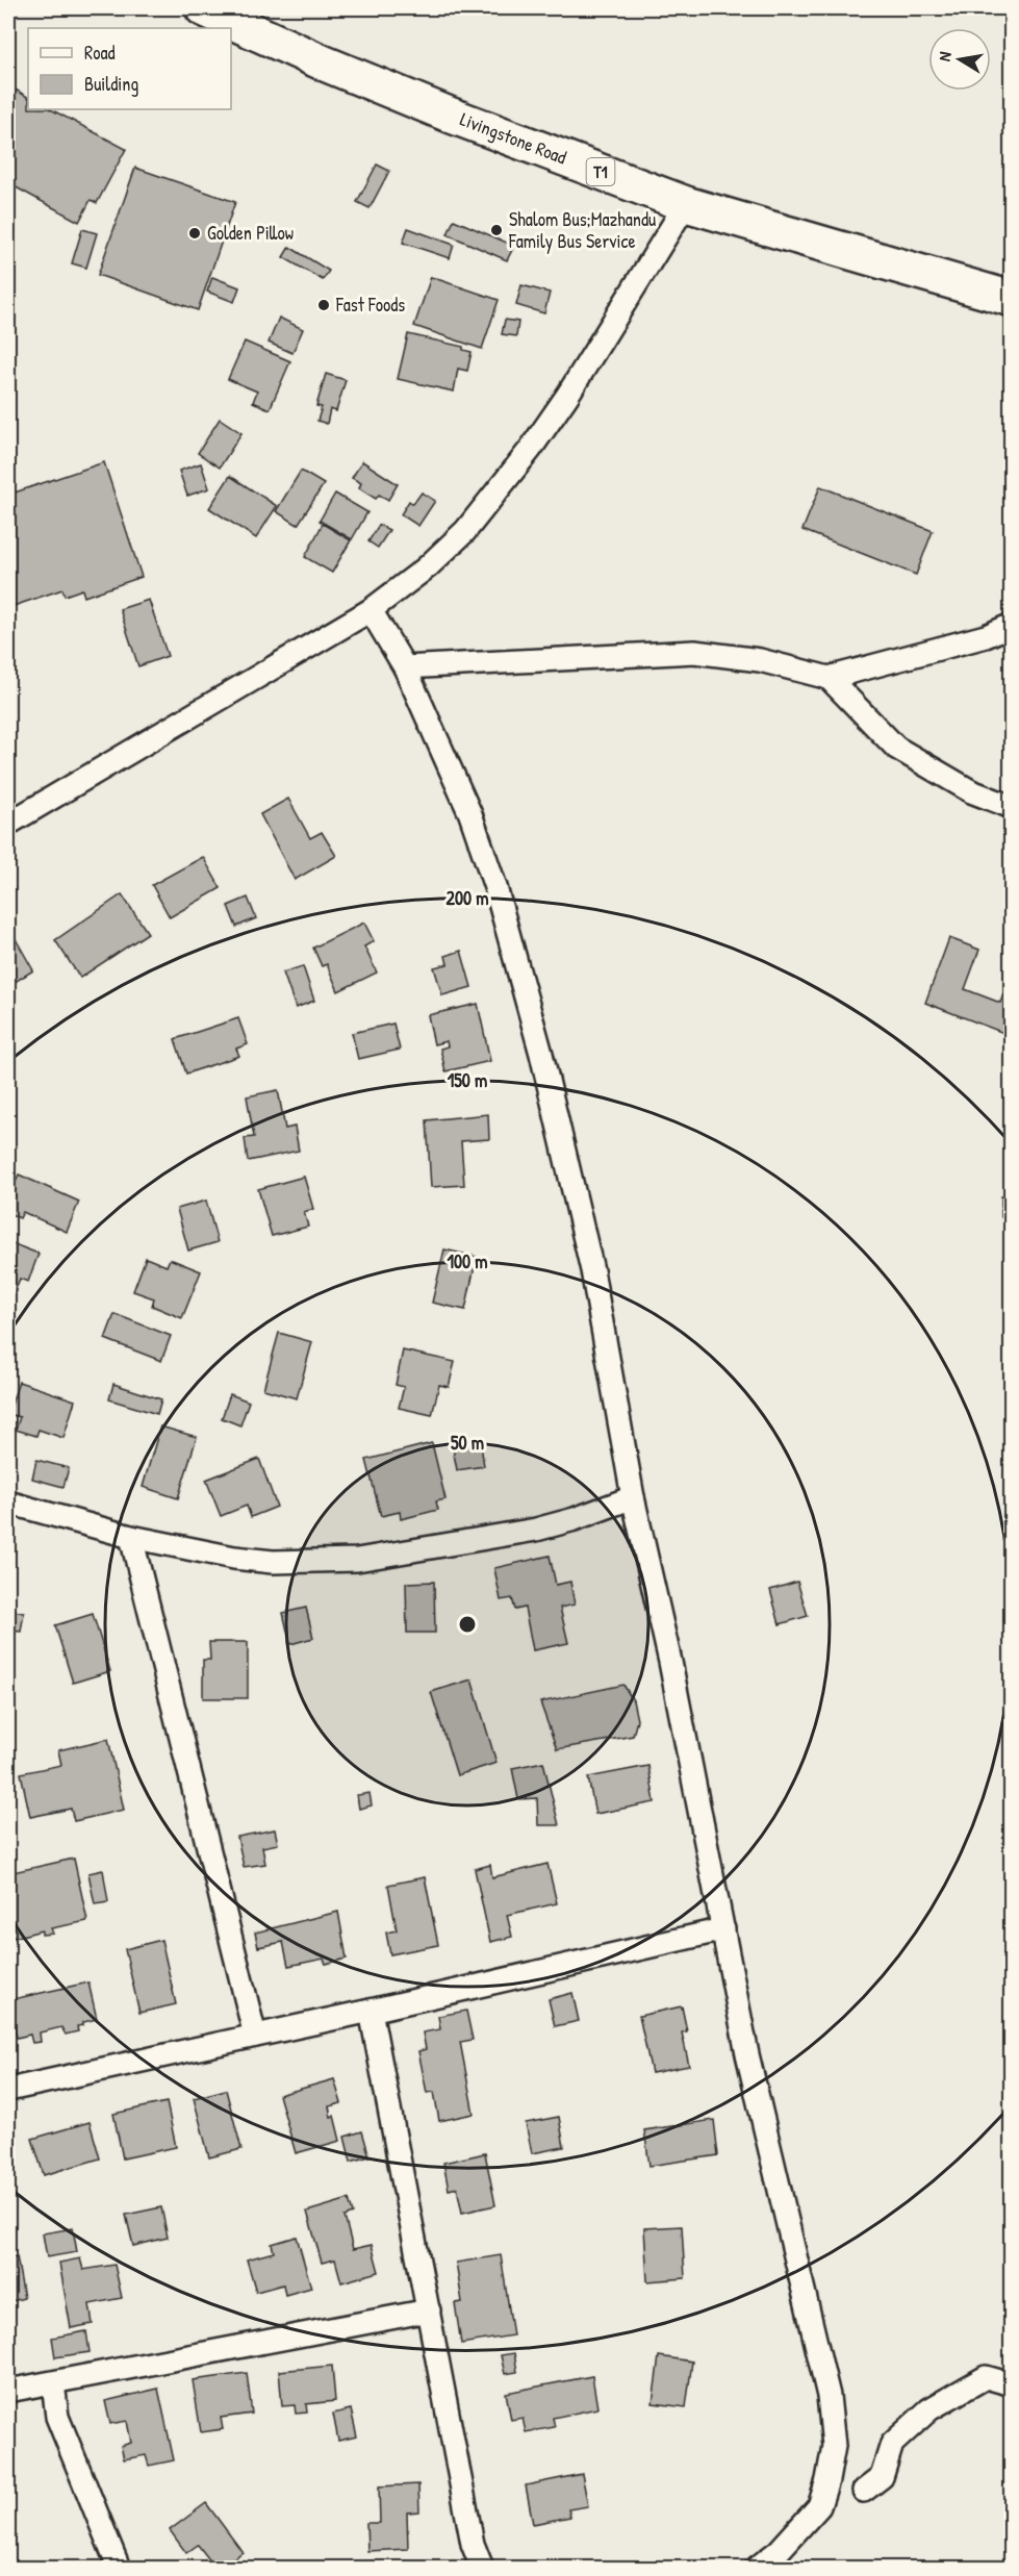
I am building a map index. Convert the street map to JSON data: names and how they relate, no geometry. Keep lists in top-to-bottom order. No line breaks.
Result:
{"streets":{"highway":["Livingstone Road","T1"]},"places":["Shalom Bus;Mazhandu Family Bus Service","Golden Pillow","Fast Foods"],"legend":["Road","Building"],"north":"left","rings":["200 m","150 m","100 m","50 m"]}
